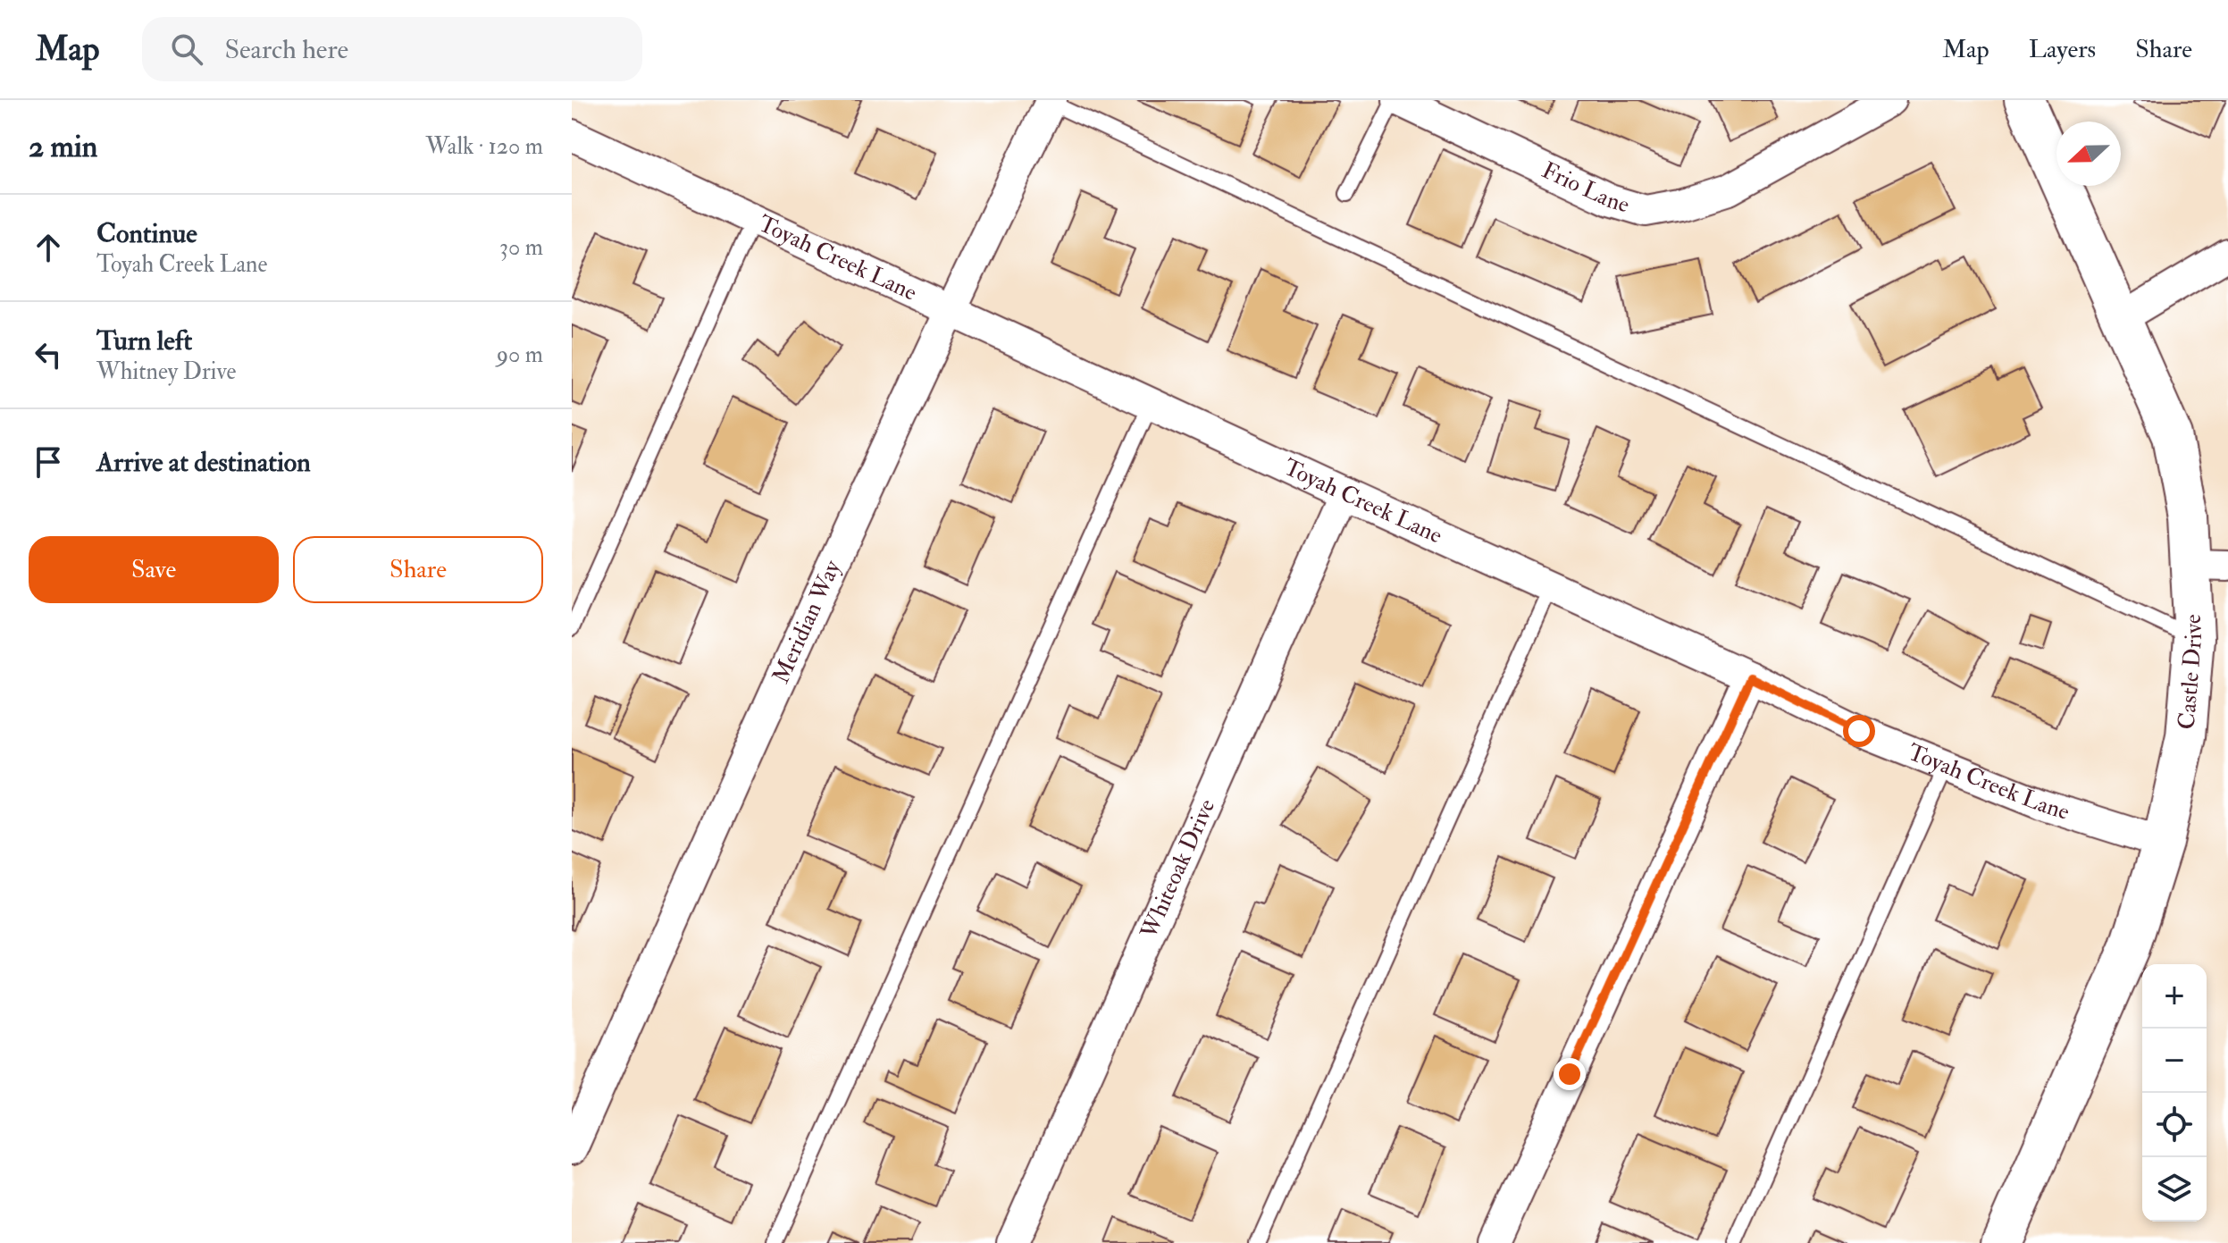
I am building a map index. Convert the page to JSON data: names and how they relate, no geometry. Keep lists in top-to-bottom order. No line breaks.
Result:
{"streets":{"main road":["Castle Drive"],"street":["Frio Lane","Toyah Creek Lane","Meridian Way","Whiteoak Drive"]},"crossings":[["Toyah Creek Lane","Meridian Way"],["Toyah Creek Lane","Castle Drive"],["Toyah Creek Lane","Whiteoak Drive"]],"north":"left","page":{"header":"Map","search":"Search here","nav":["Map","Layers","Share"],"heading":["2 min","Walk · 120 m"],"list":[["Continue","Toyah Creek Lane","30 m"],["Turn left","Whitney Drive","90 m"],"Arrive at destination"],"buttons":["Save","Share"],"map_buttons":["+","−"]}}
